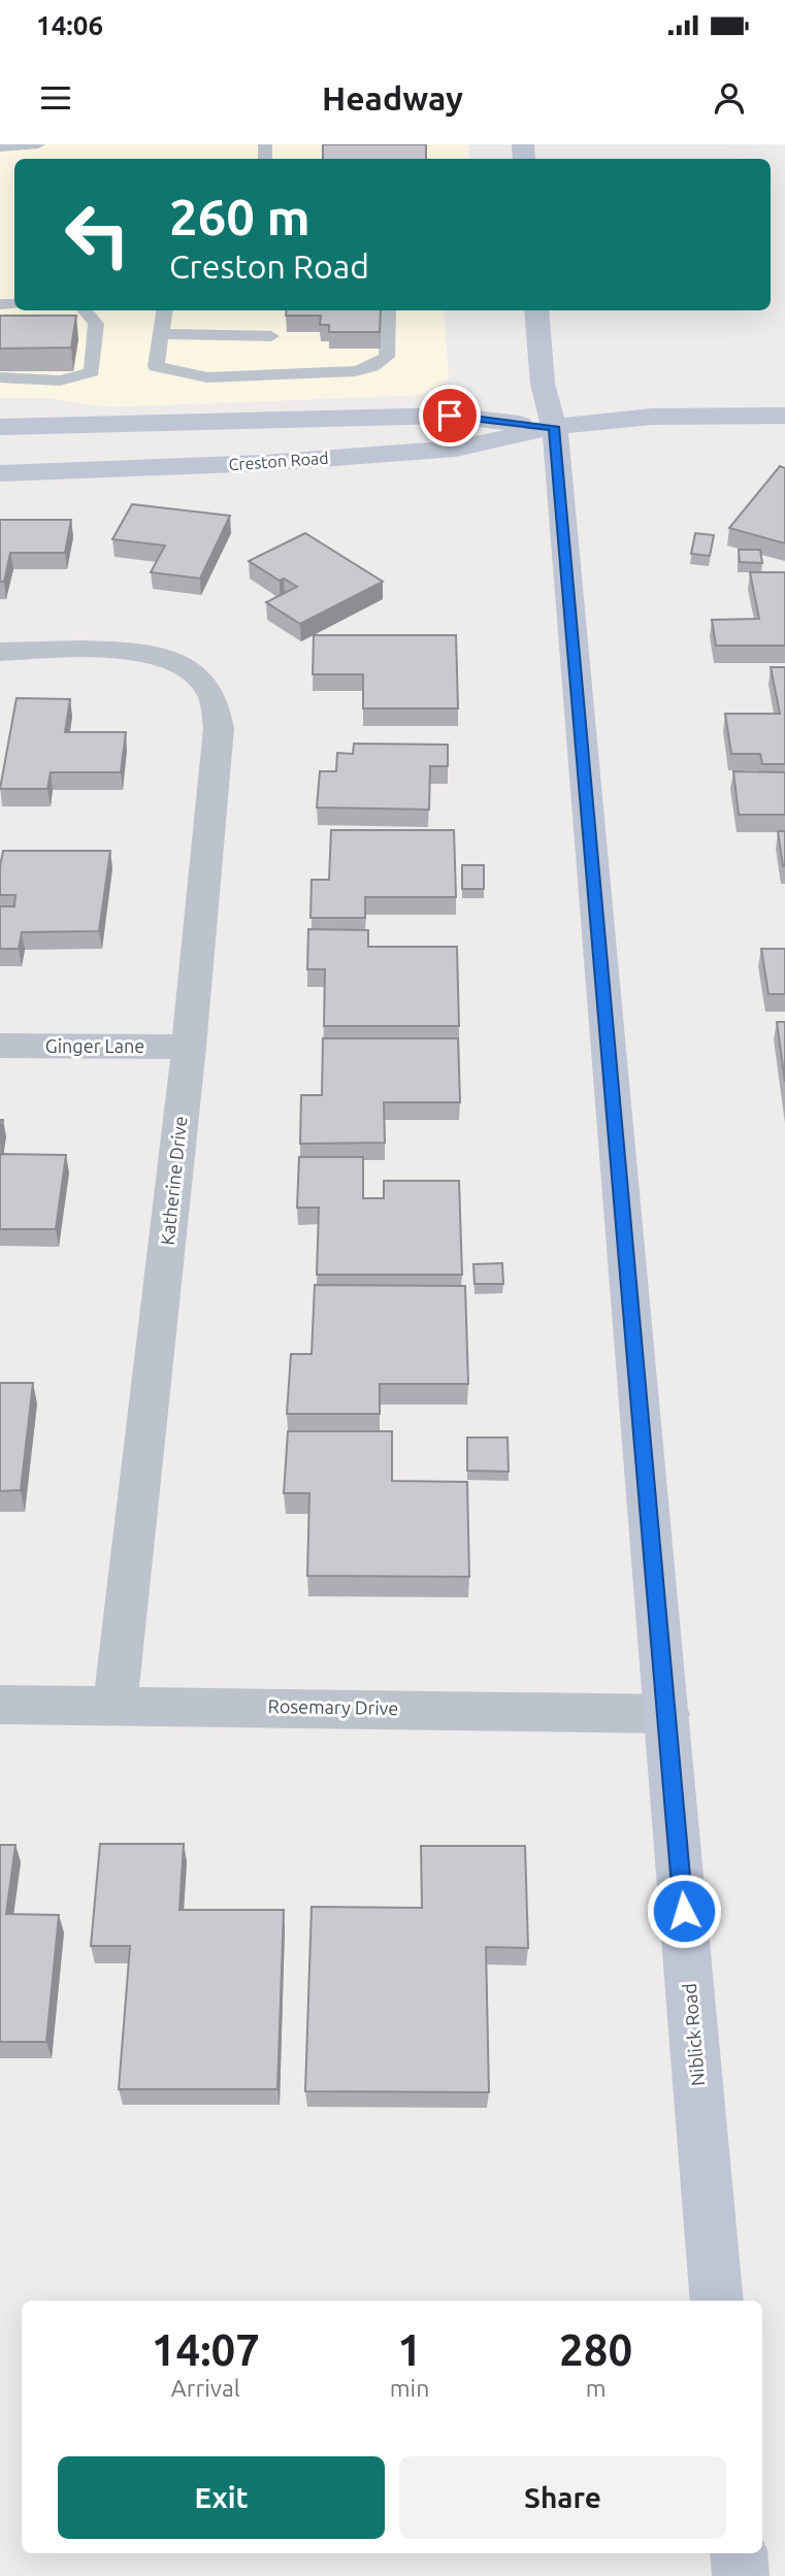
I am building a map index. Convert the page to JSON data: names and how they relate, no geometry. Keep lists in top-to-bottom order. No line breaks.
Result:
{"streets":{"main road":["Creston Road","Niblick Road"],"street":["Ginger Lane","Katherine Drive","Rosemary Drive"]},"crossings":[["Creston Road","Niblick Road"],["Ginger Lane","Katherine Drive"],["Katherine Drive","Rosemary Drive"],["Rosemary Drive","Niblick Road"]],"page":{"status":"14:06","header":"Headway","turn":["260 m","Creston Road"],"eta":["14:07","Arrival","1","min","280","m"],"buttons":["Exit","Share"]}}
